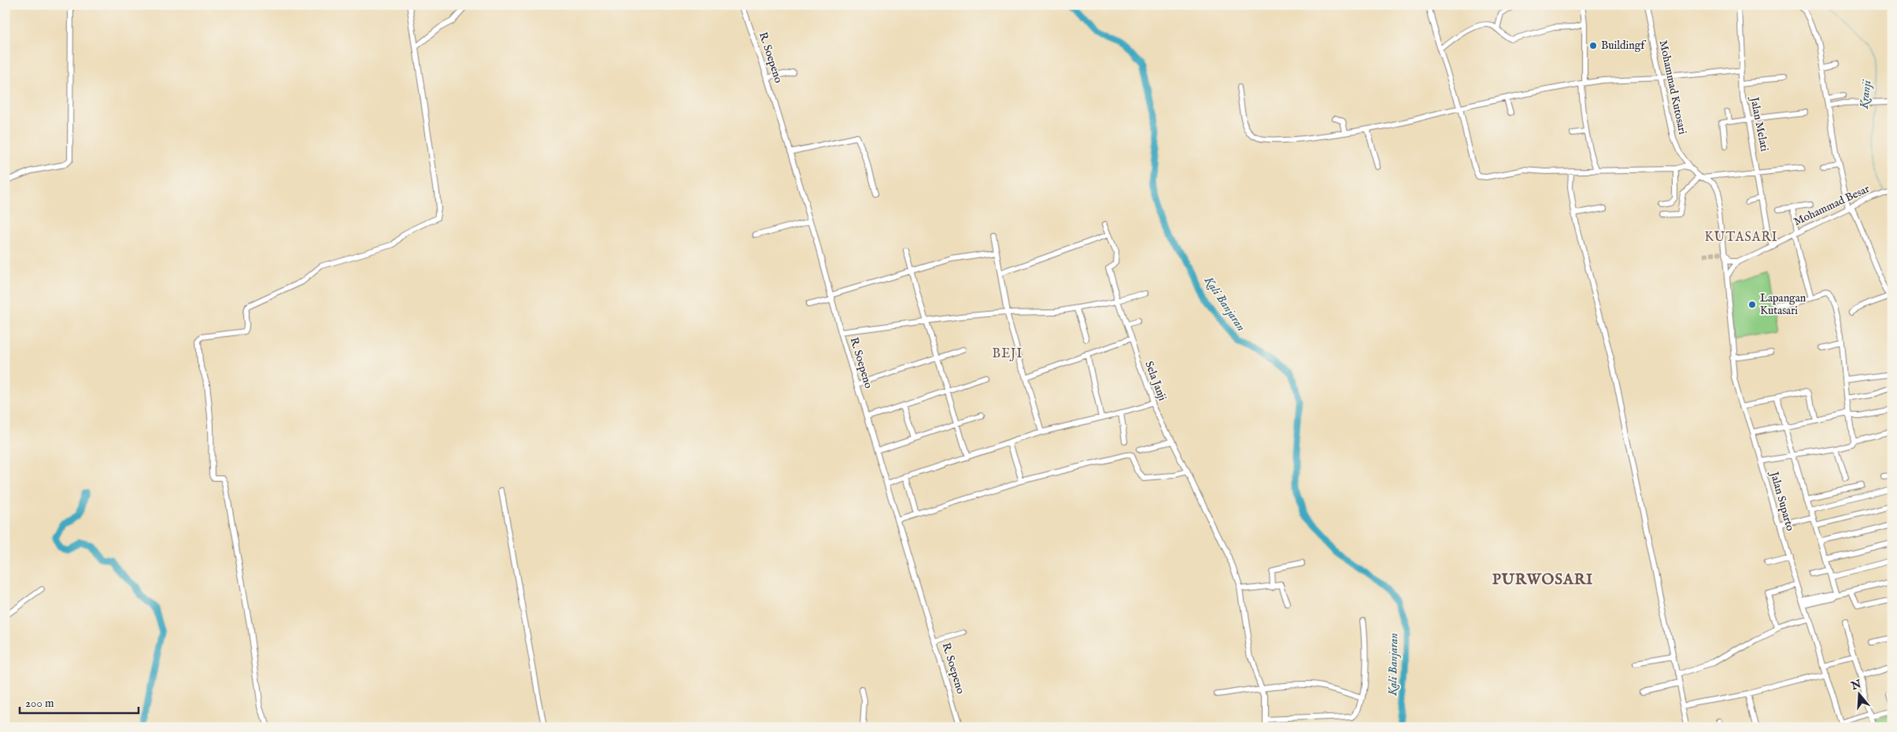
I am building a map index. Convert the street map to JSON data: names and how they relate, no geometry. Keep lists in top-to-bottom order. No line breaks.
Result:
{"streets":{"street":["R. Soepeno","Mohammad Kutosari","Jalan Melati","Mohammad Besar","Sela Janji","Jalan Suparto"]},"crossings":[["Mohammad Kutosari","Jalan Suparto"],["Jalan Melati","Mohammad Besar"]],"districts":["KUTASARI","BEJI","PURWOSARI"],"water":["Kranji","Kali Banjaran"],"places":["Buildingf","Lapangan Kutasari"],"scale_bar":"200 m","north":"top"}
